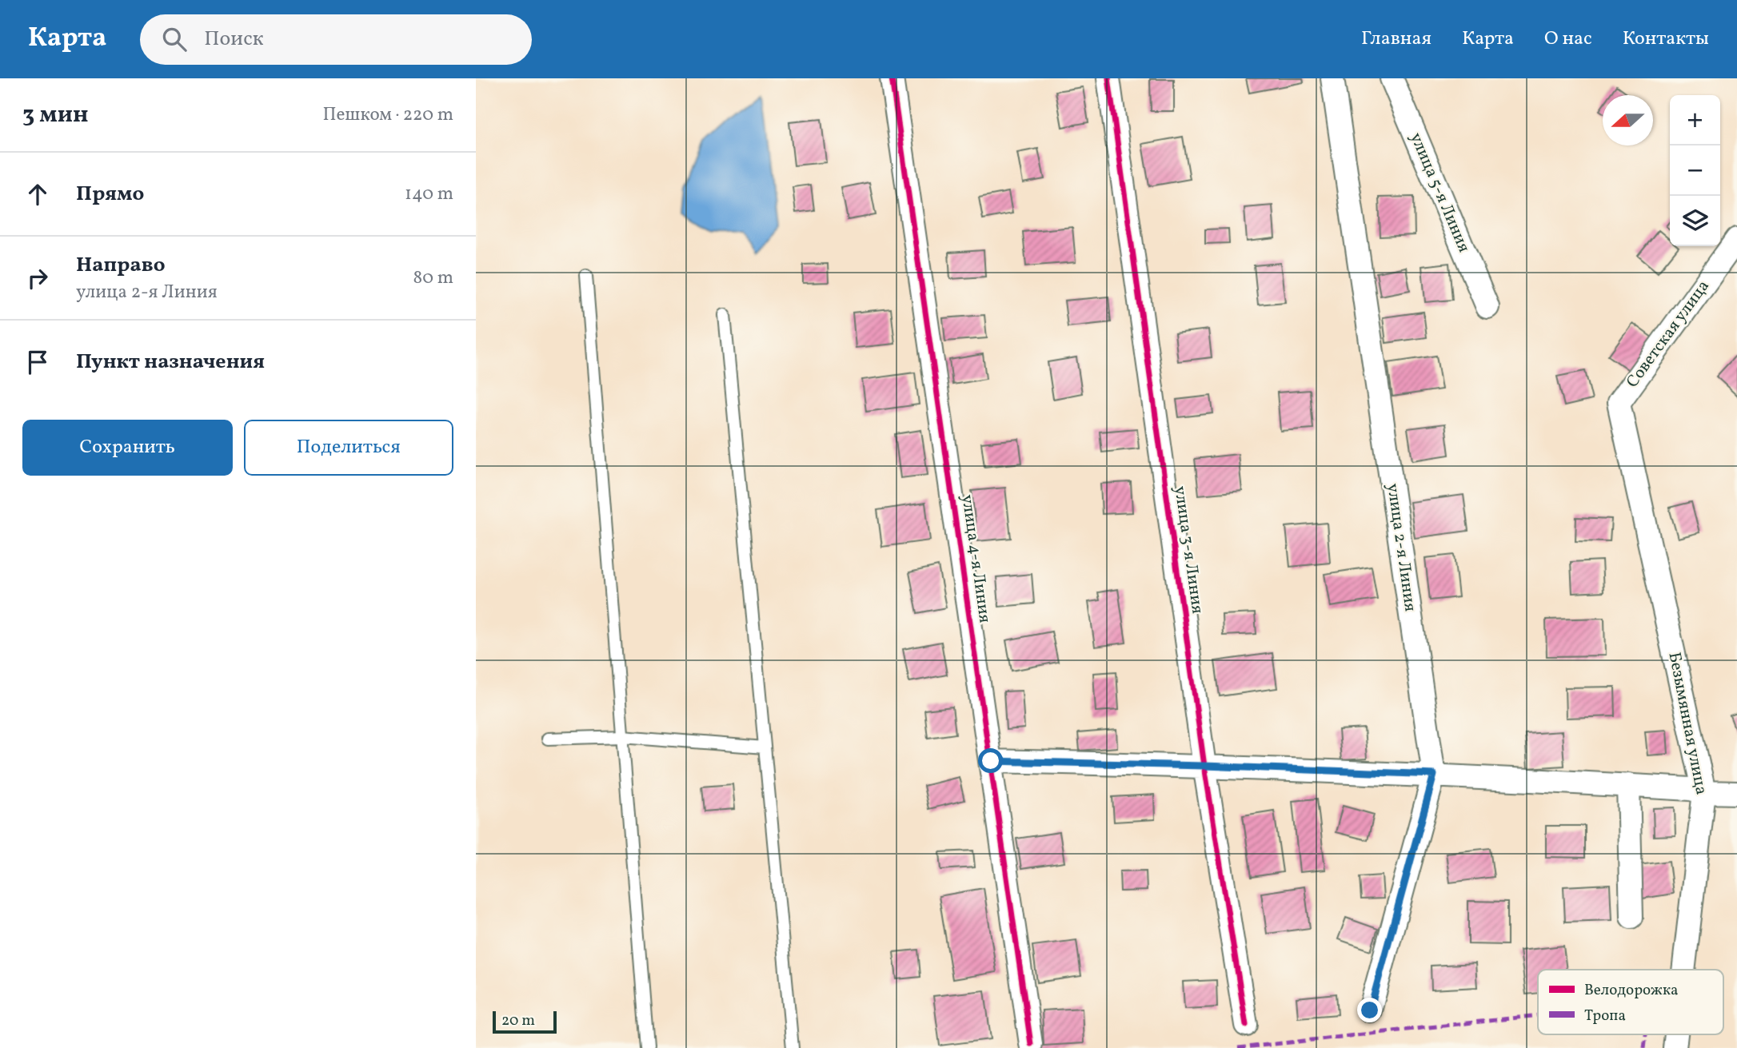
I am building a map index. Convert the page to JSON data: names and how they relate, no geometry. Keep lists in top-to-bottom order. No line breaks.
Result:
{"streets":{"street":["улица 5-я Линия","Советская улица","улица 2-я Линия","улица 3-я Линия","улица 4-я Линия","Безымянная улица"]},"crossings":[["Советская улица","Безымянная улица"]],"legend":["Велодорожка","Тропа"],"scale_bar":"20 m","north":"left","page":{"header":"Карта","search":"Поиск","nav":["Главная","Карта","О нас","Контакты"],"heading":["3 мин","Пешком · 220 m"],"map_buttons":["+","−"],"list":[["Прямо","140 m"],["Направо","улица 2-я Линия","80 m"],"Пункт назначения"],"buttons":["Сохранить","Поделиться"],"scale":"20 m"}}
